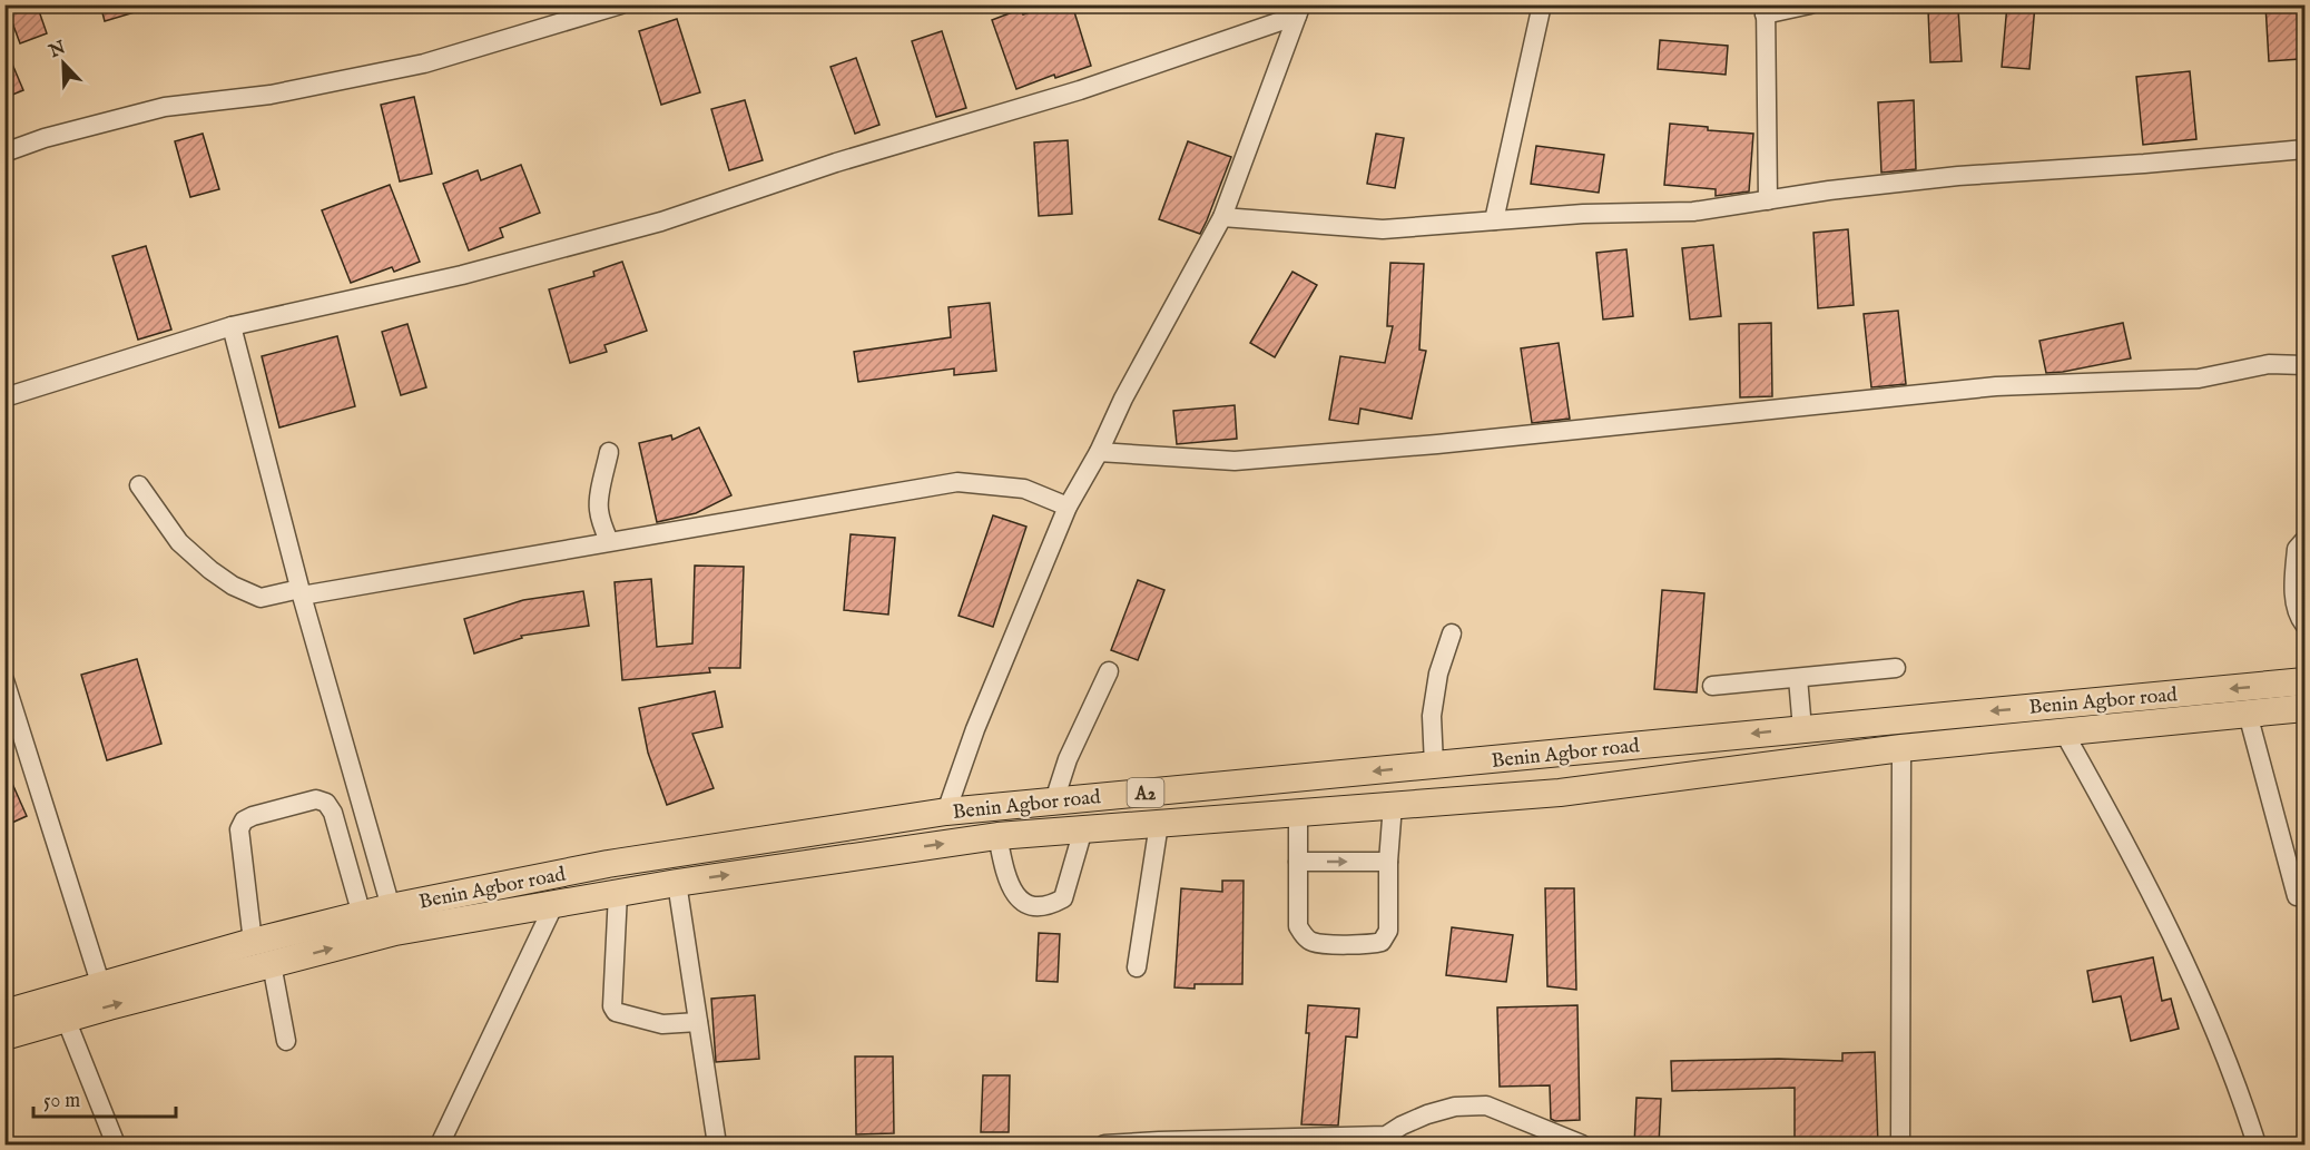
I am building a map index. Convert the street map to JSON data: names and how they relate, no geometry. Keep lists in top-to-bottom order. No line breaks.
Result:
{"streets":{"highway":["Benin Agbor road","A2"]},"scale_bar":"50 m","north":"top left"}
